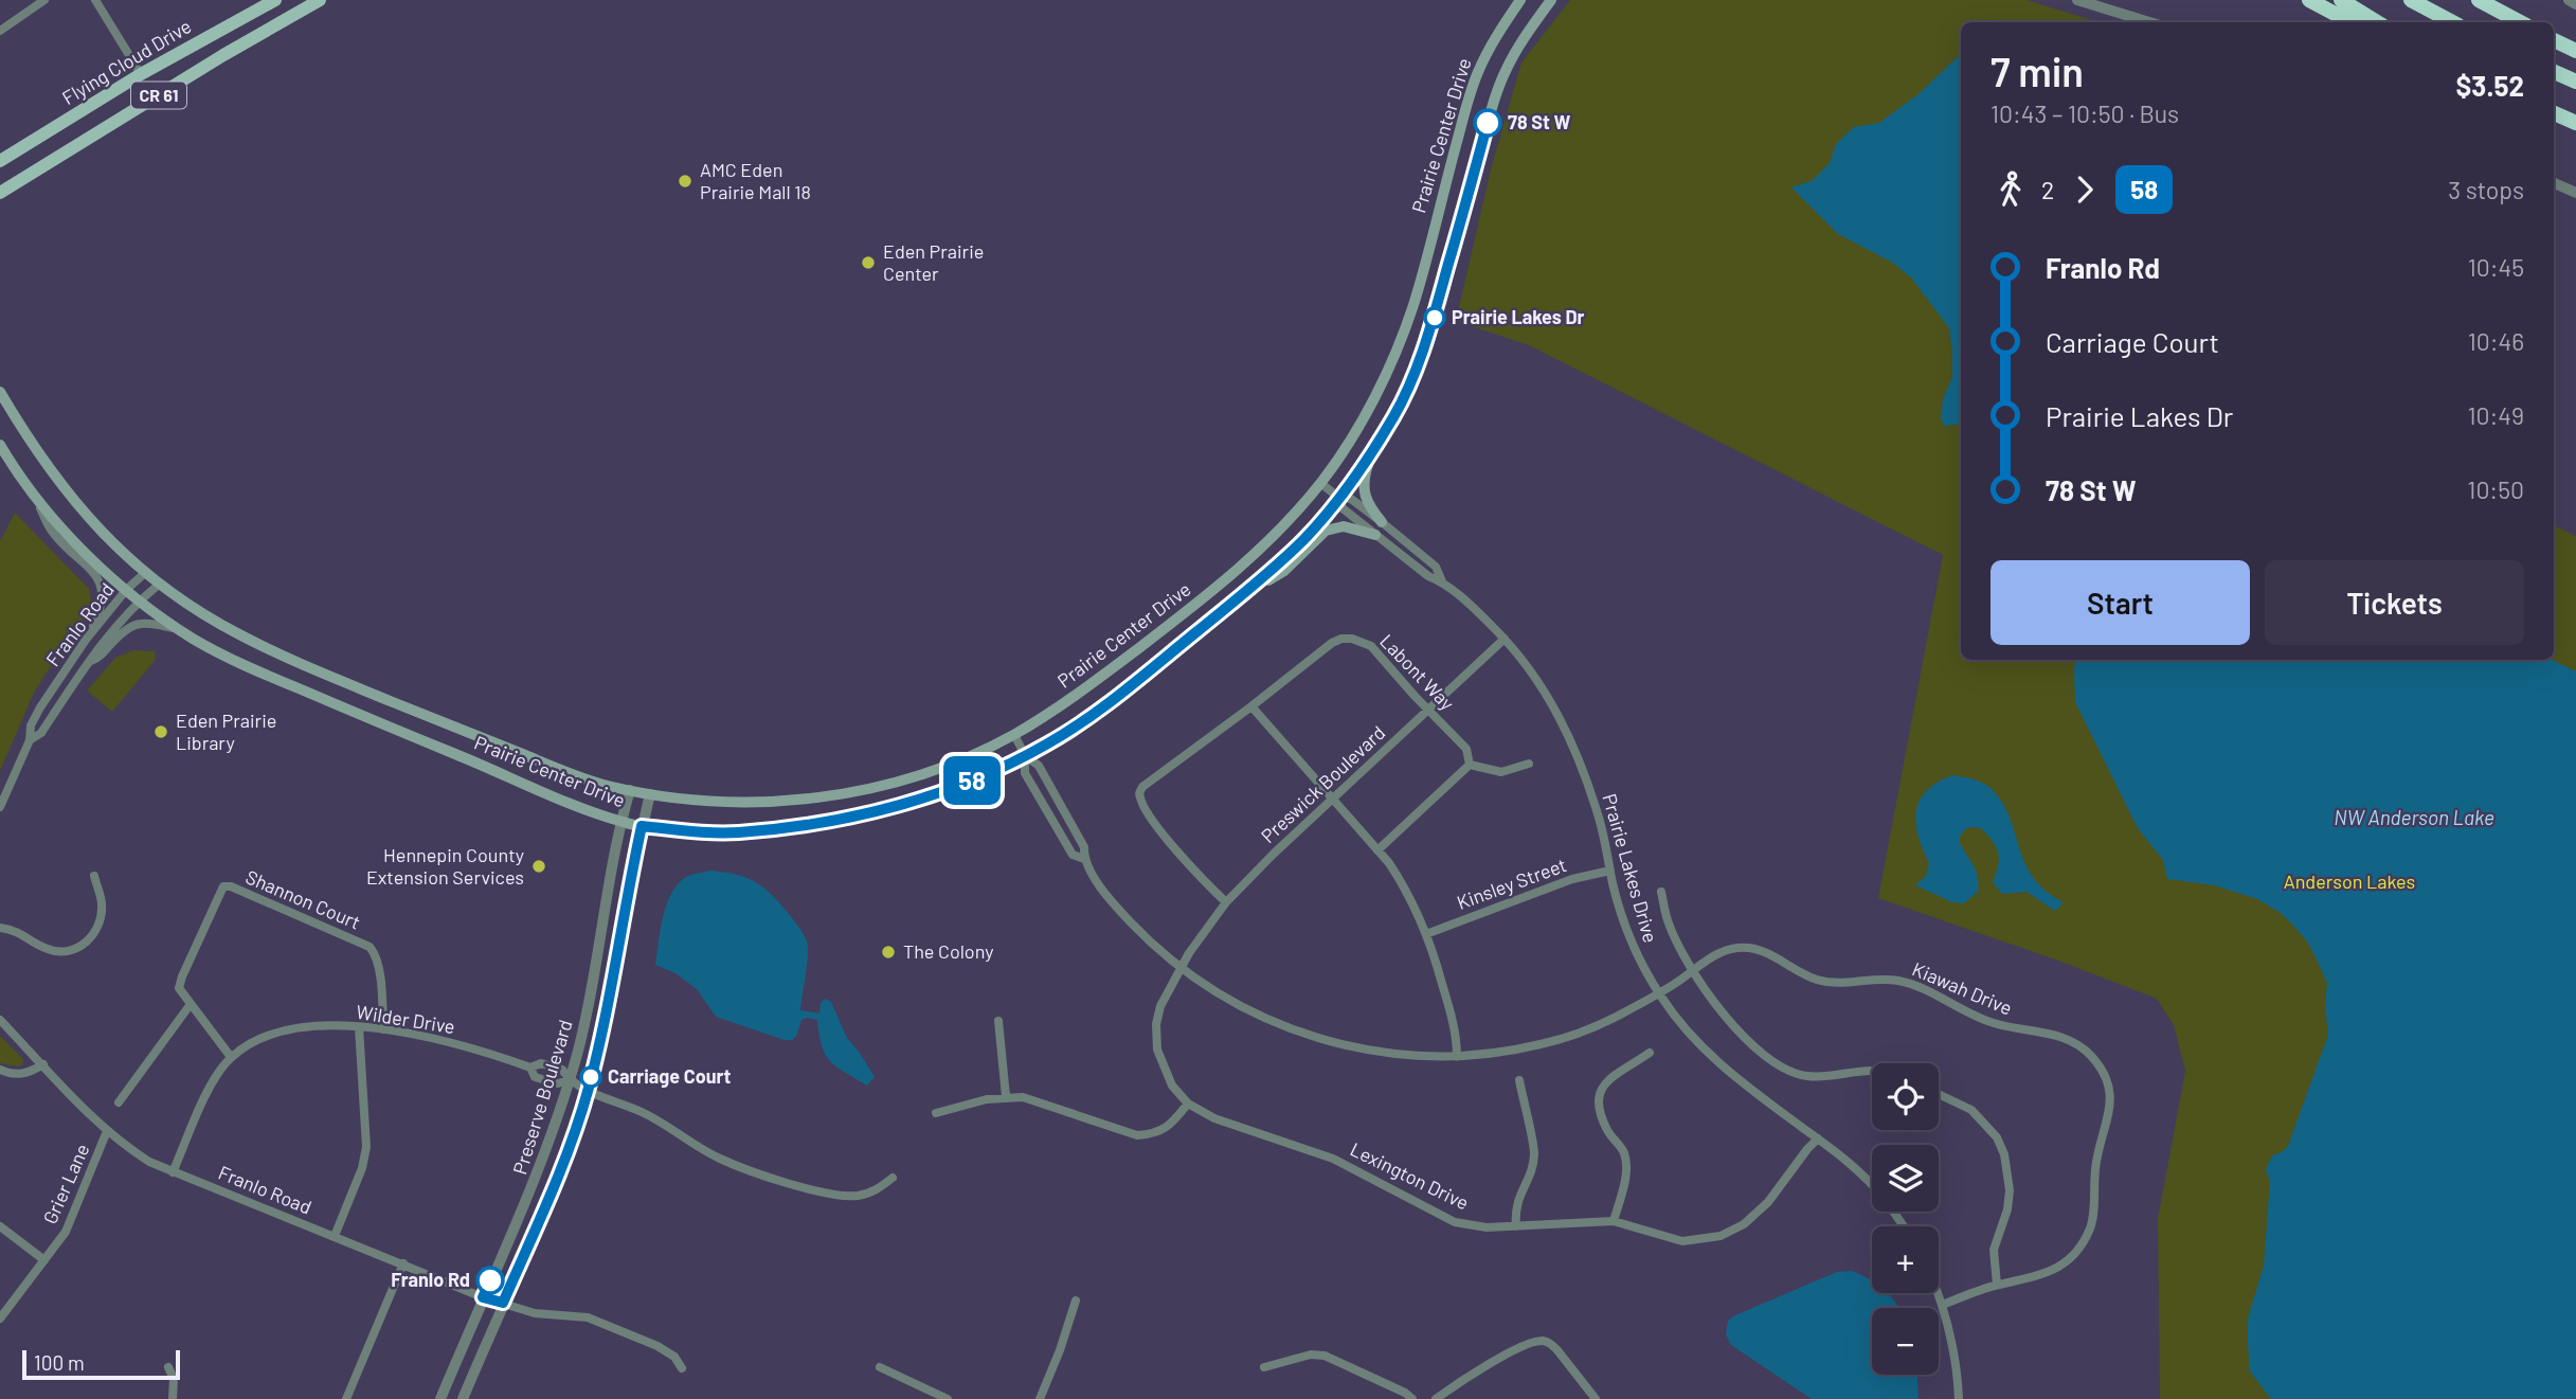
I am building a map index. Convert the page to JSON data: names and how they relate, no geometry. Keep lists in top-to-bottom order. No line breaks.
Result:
{"streets":{"main road":["Flying Cloud Drive","CR 61","Prairie Center Drive"],"street":["Franlo Road","Labont Way","Preswick Boulevard","Prairie Lakes Drive","Kinsley Street","Shannon Court","Kiawah Drive","Wilder Drive","Preserve Boulevard","Lexington Drive","Grier Lane"]},"crossings":[["Prairie Center Drive","Franlo Road"],["Prairie Center Drive","Prairie Lakes Drive"],["Prairie Center Drive","Preserve Boulevard"],["Franlo Road","Wilder Drive"],["Franlo Road","Preserve Boulevard"],["Franlo Road","Grier Lane"],["Labont Way","Preswick Boulevard"],["Preswick Boulevard","Prairie Lakes Drive"],["Preswick Boulevard","Kiawah Drive"],["Preswick Boulevard","Lexington Drive"],["Prairie Lakes Drive","Kinsley Street"],["Prairie Lakes Drive","Kiawah Drive"],["Prairie Lakes Drive","Lexington Drive"],["Shannon Court","Wilder Drive"],["Kiawah Drive","Lexington Drive"],["Wilder Drive","Preserve Boulevard"]],"water":["NW Anderson Lake"],"parks":["Anderson Lakes"],"places":["78 St W","AMC Eden Prairie Mall 18","Eden Prairie Center","Prairie Lakes Dr","Eden Prairie Library","Hennepin County Extension Services","The Colony","Carriage Court","Franlo Rd"],"lines":["bus line 58"],"scale_bar":"100 m","page":{"on_map":"58","heading":["7 min","10:43 – 10:50 · Bus","$3.52"],"legs":["2","58","3 stops"],"list":[{"name":"Franlo Rd","value":"10:45"},{"name":"Carriage Court","value":"10:46"},{"name":"Prairie Lakes Dr","value":"10:49"},{"name":"78 St W","value":"10:50"}],"buttons":["Start","Tickets"],"map_buttons":["+","−"],"scale":"100 m"}}
